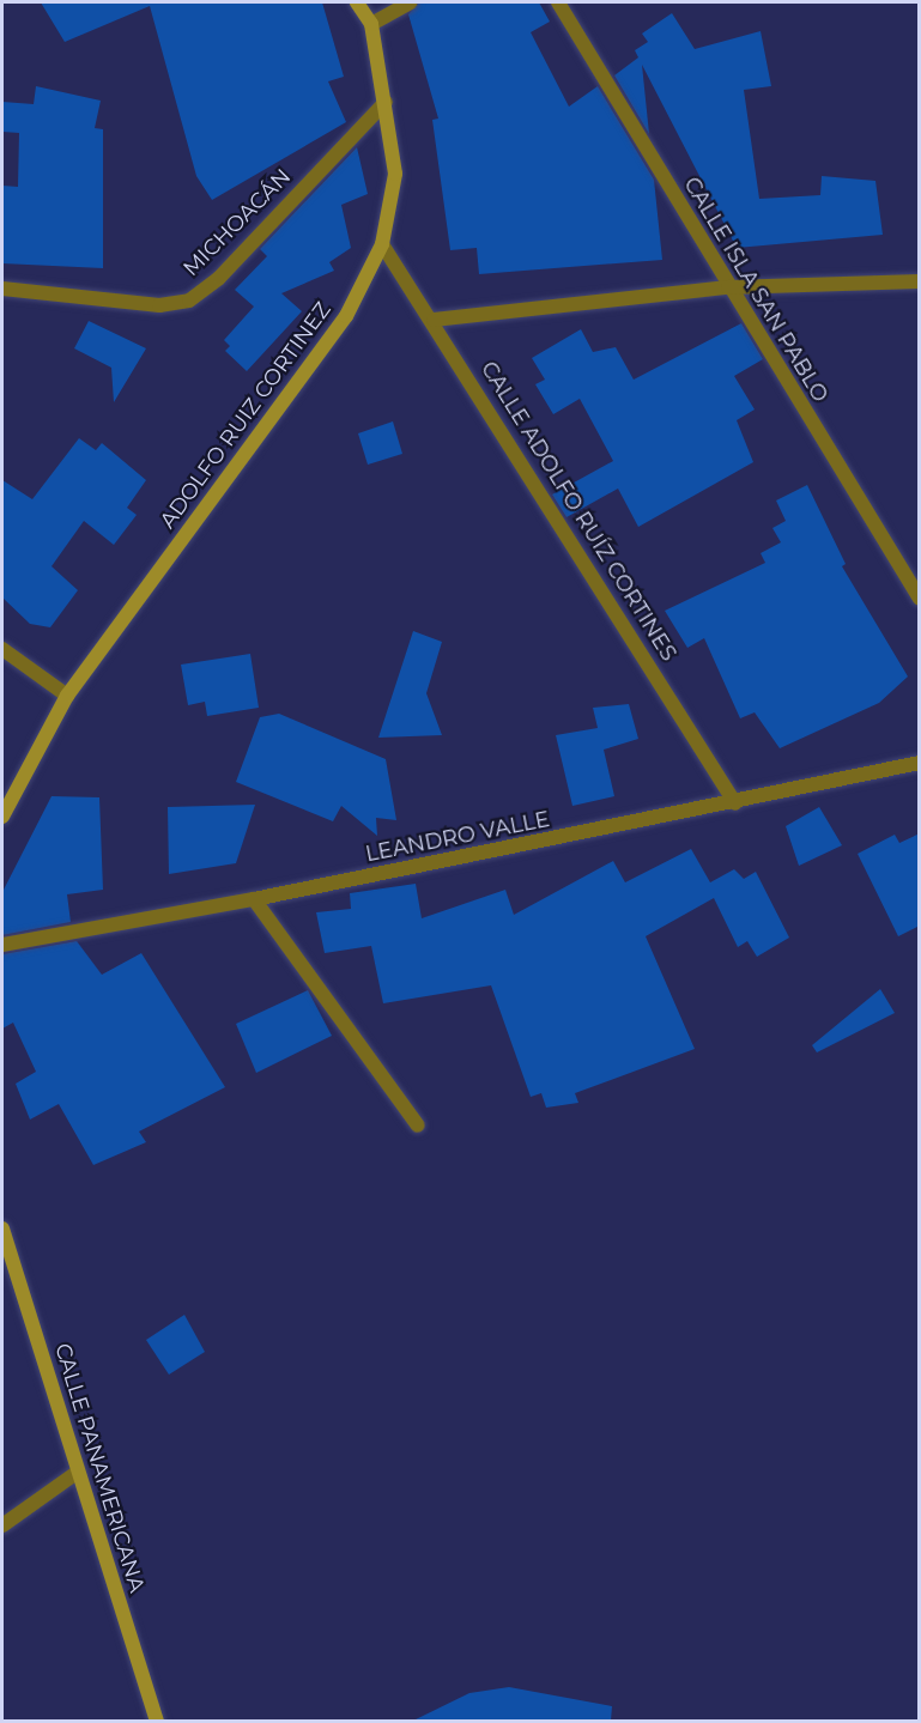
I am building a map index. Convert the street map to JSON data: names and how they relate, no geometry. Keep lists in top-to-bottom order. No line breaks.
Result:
{"streets":{"main road":["ADOLFO RUIZ CORTINEZ","CALLE PANAMERICANA"],"street":["MICHOACÁN","CALLE ISLA SAN PABLO","CALLE ADOLFO RUÍZ CORTINES","LEANDRO VALLE"]},"crossings":[["MICHOACÁN","ADOLFO RUIZ CORTINEZ"],["ADOLFO RUIZ CORTINEZ","CALLE ADOLFO RUÍZ CORTINES"],["CALLE ADOLFO RUÍZ CORTINES","LEANDRO VALLE"]]}
